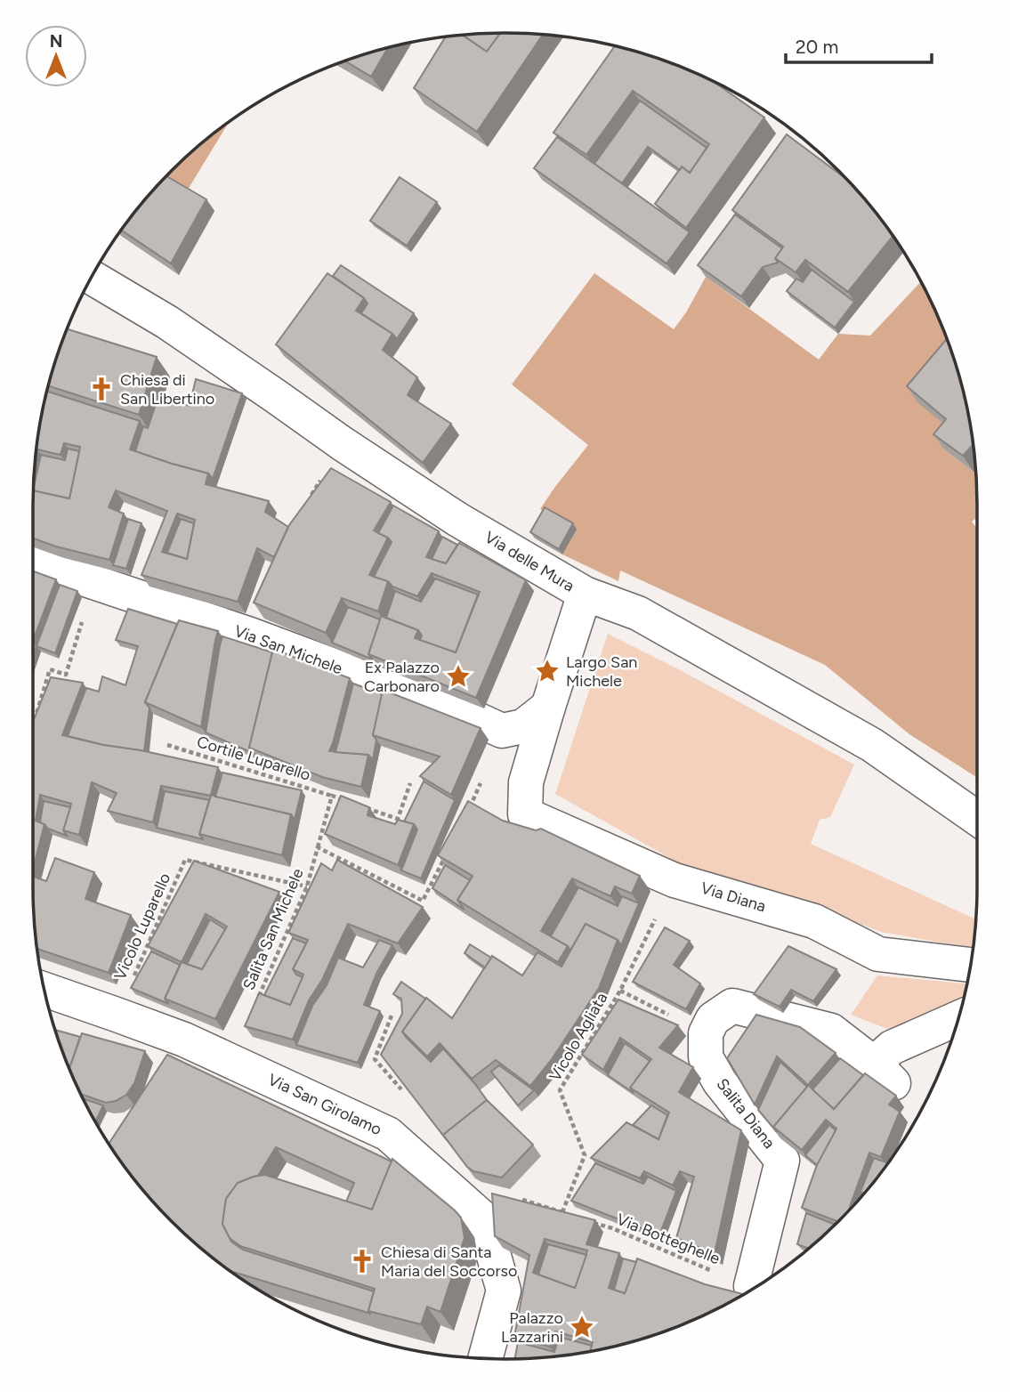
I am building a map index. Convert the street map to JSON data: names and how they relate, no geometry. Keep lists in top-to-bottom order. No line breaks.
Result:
{"streets":{"street":["Via delle Mura","Via San Michele","Via Diana","Via San Girolamo","Salita Diana"],"path":["Cortile Luparello","Vicolo Luparello","Salita San Michele","Vicolo Agliata","Via Botteghelle"]},"crossings":[["Via Diana","Vicolo Agliata"],["Vicolo Luparello","Salita San Michele"],["Vicolo Luparello","Via San Girolamo"],["Salita San Michele","Via San Girolamo"],["Salita Diana","Via Botteghelle"]],"places":{"church":["Chiesa di San Libertino","Chiesa di Santa Maria del Soccorso"],"place":["Largo San Michele","Ex Palazzo Carbonaro","Palazzo Lazzarini"]},"scale_bar":"20 m","north":"top"}
